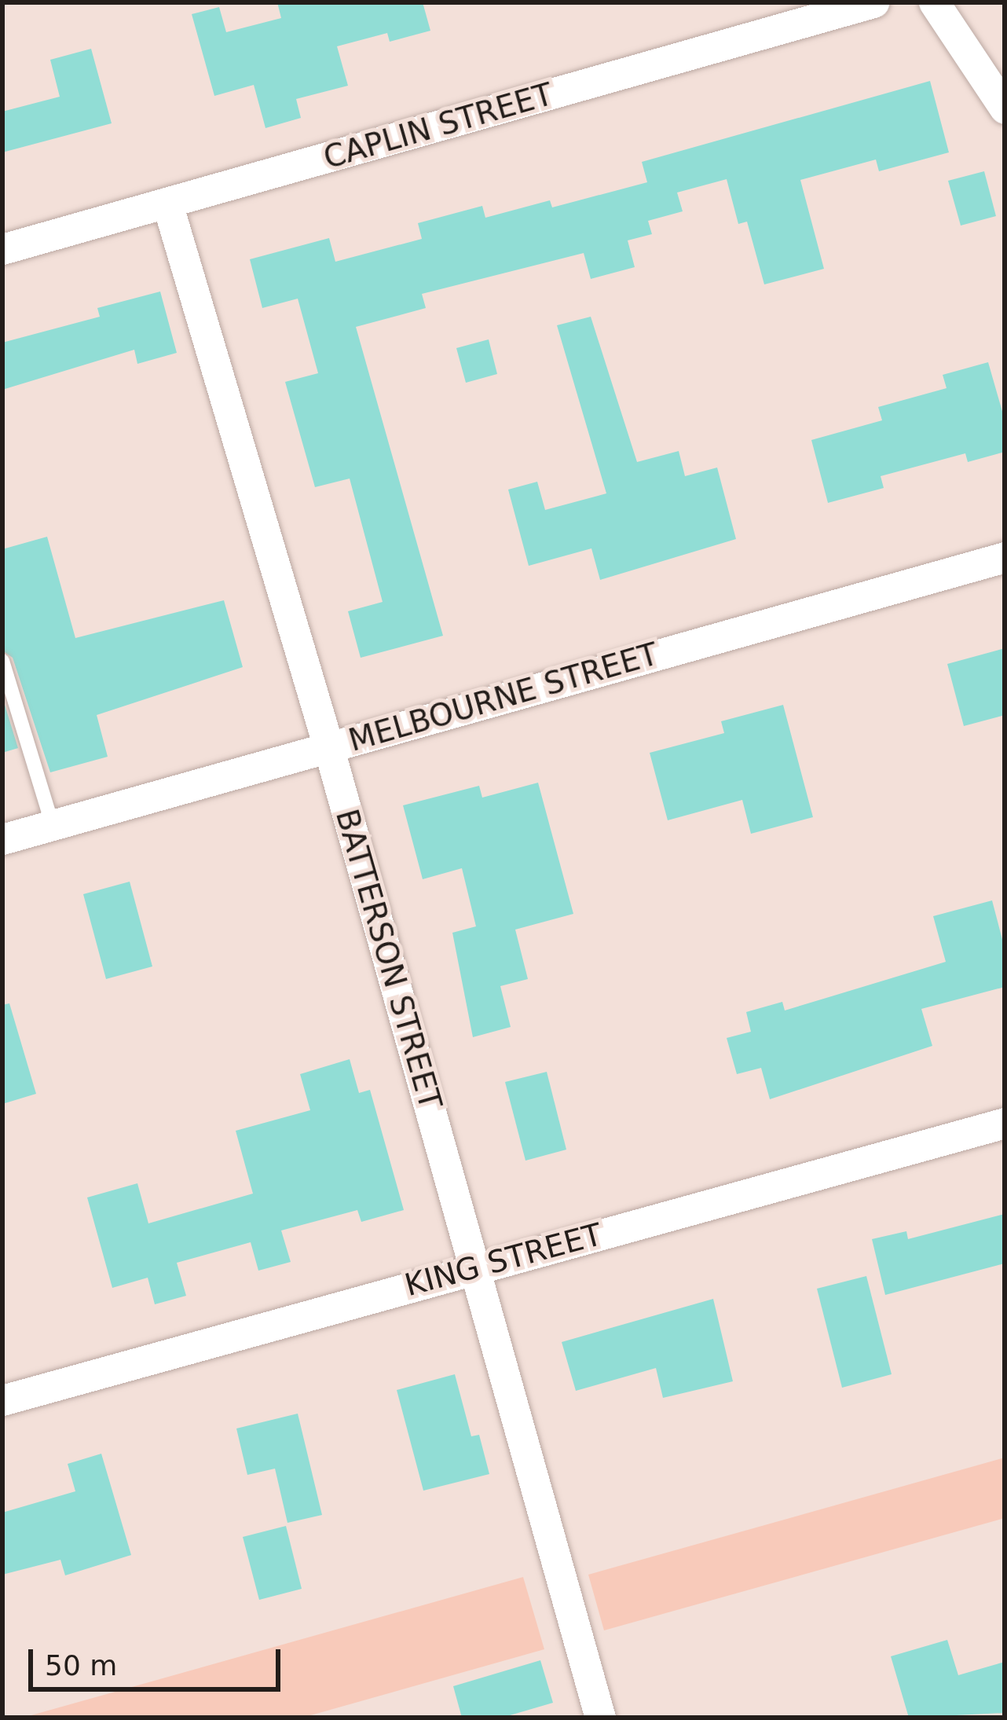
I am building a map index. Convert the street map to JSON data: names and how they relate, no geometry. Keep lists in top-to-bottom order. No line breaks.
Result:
{"streets":{"street":["CAPLIN STREET","MELBOURNE STREET","BATTERSON STREET","KING STREET"]},"crossings":[["CAPLIN STREET","BATTERSON STREET"],["MELBOURNE STREET","BATTERSON STREET"],["BATTERSON STREET","KING STREET"]],"scale_bar":"50 m"}
